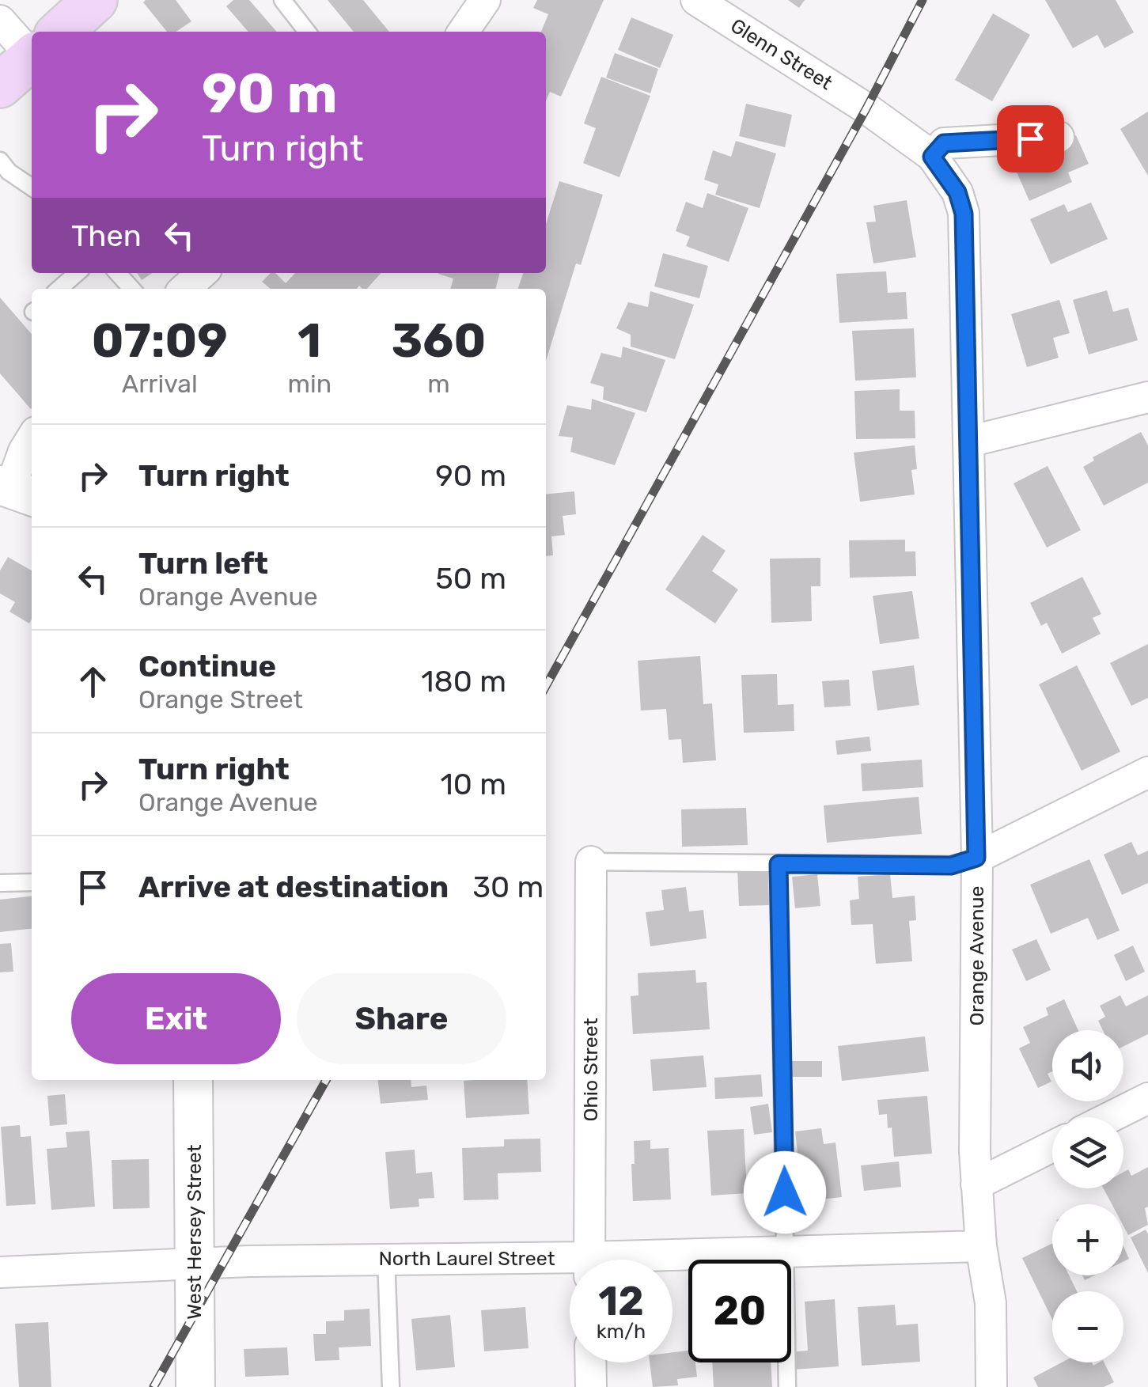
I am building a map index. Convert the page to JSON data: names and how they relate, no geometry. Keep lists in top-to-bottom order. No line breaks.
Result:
{"streets":{"street":["Glenn Street","Orange Avenue","Ohio Street","West Hersey Street","North Laurel Street"]},"crossings":[["Glenn Street","Orange Avenue"],["Orange Avenue","North Laurel Street"],["West Hersey Street","North Laurel Street"]],"page":{"turn":["90 m","Turn right"],"then":"Then","eta":["07:09","Arrival","1","min","360","m"],"list":[{"name":"Turn right","value":"90 m"},{"name":"Turn left","note":"Orange Avenue","value":"50 m"},{"name":"Continue","note":"Orange Street","value":"180 m"},{"name":"Turn right","note":"Orange Avenue","value":"10 m"},{"name":"Arrive at destination","value":"30 m"}],"buttons":["Exit","Share"],"map_buttons":["+","−"],"speed":"12 km/h","limit":"20"}}
